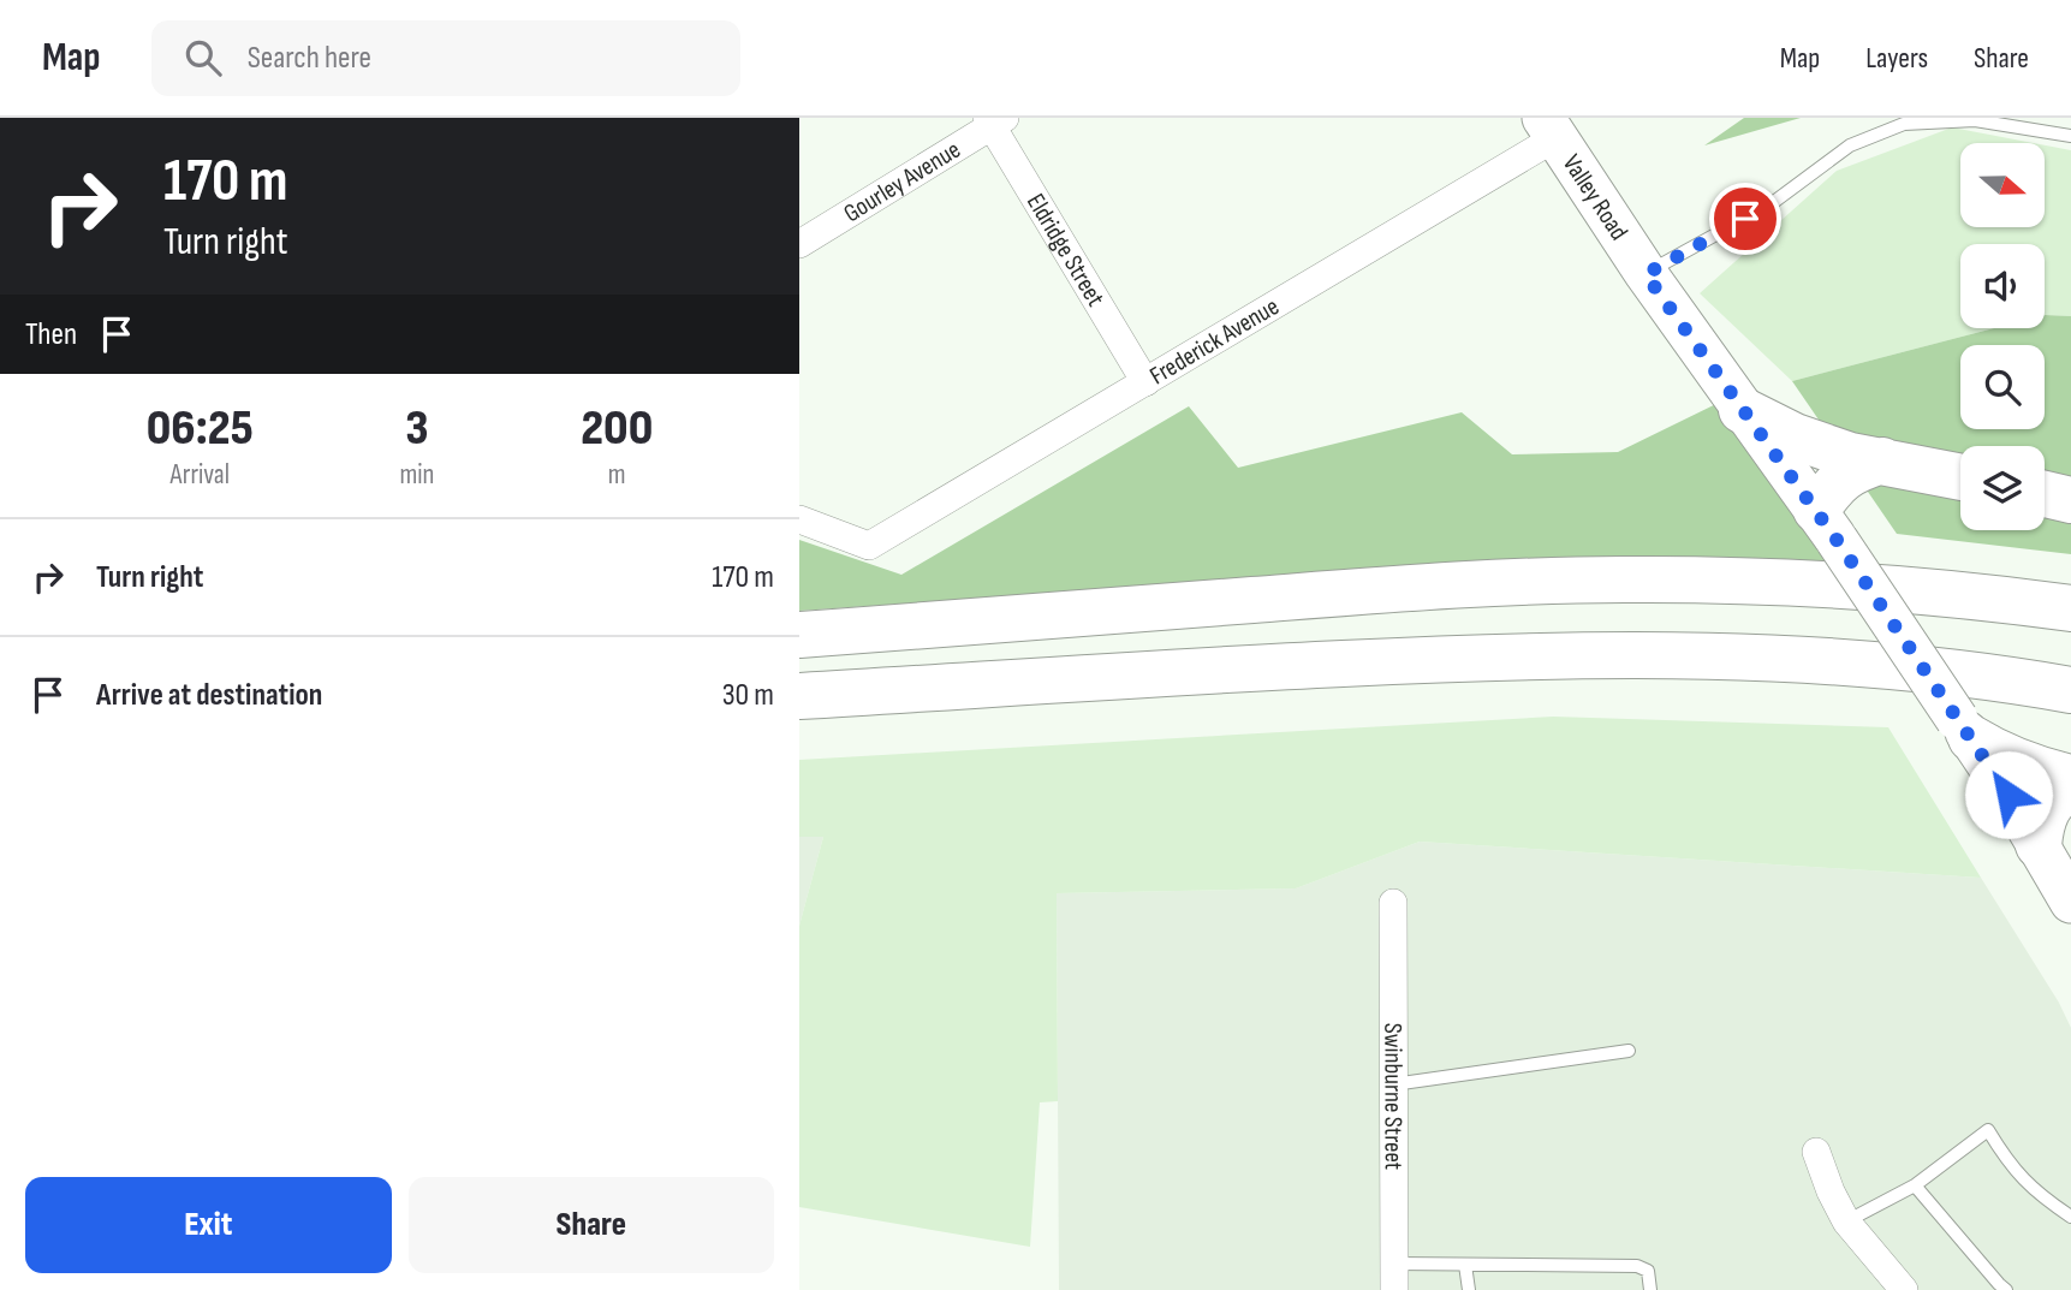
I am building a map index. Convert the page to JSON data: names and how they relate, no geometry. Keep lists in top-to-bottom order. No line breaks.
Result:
{"streets":{"main road":["Valley Road"],"street":["Gourley Avenue","Eldridge Street","Frederick Avenue","Swinburne Street"]},"crossings":[["Gourley Avenue","Eldridge Street"],["Valley Road","Frederick Avenue"],["Eldridge Street","Frederick Avenue"]],"north":"right","page":{"header":"Map","search":"Search here","nav":["Map","Layers","Share"],"turn":["170 m","Turn right"],"then":"Then","eta":["06:25","Arrival","3","min","200","m"],"list":[{"name":"Turn right","value":"170 m"},{"name":"Arrive at destination","value":"30 m"}],"buttons":["Exit","Share"]}}
